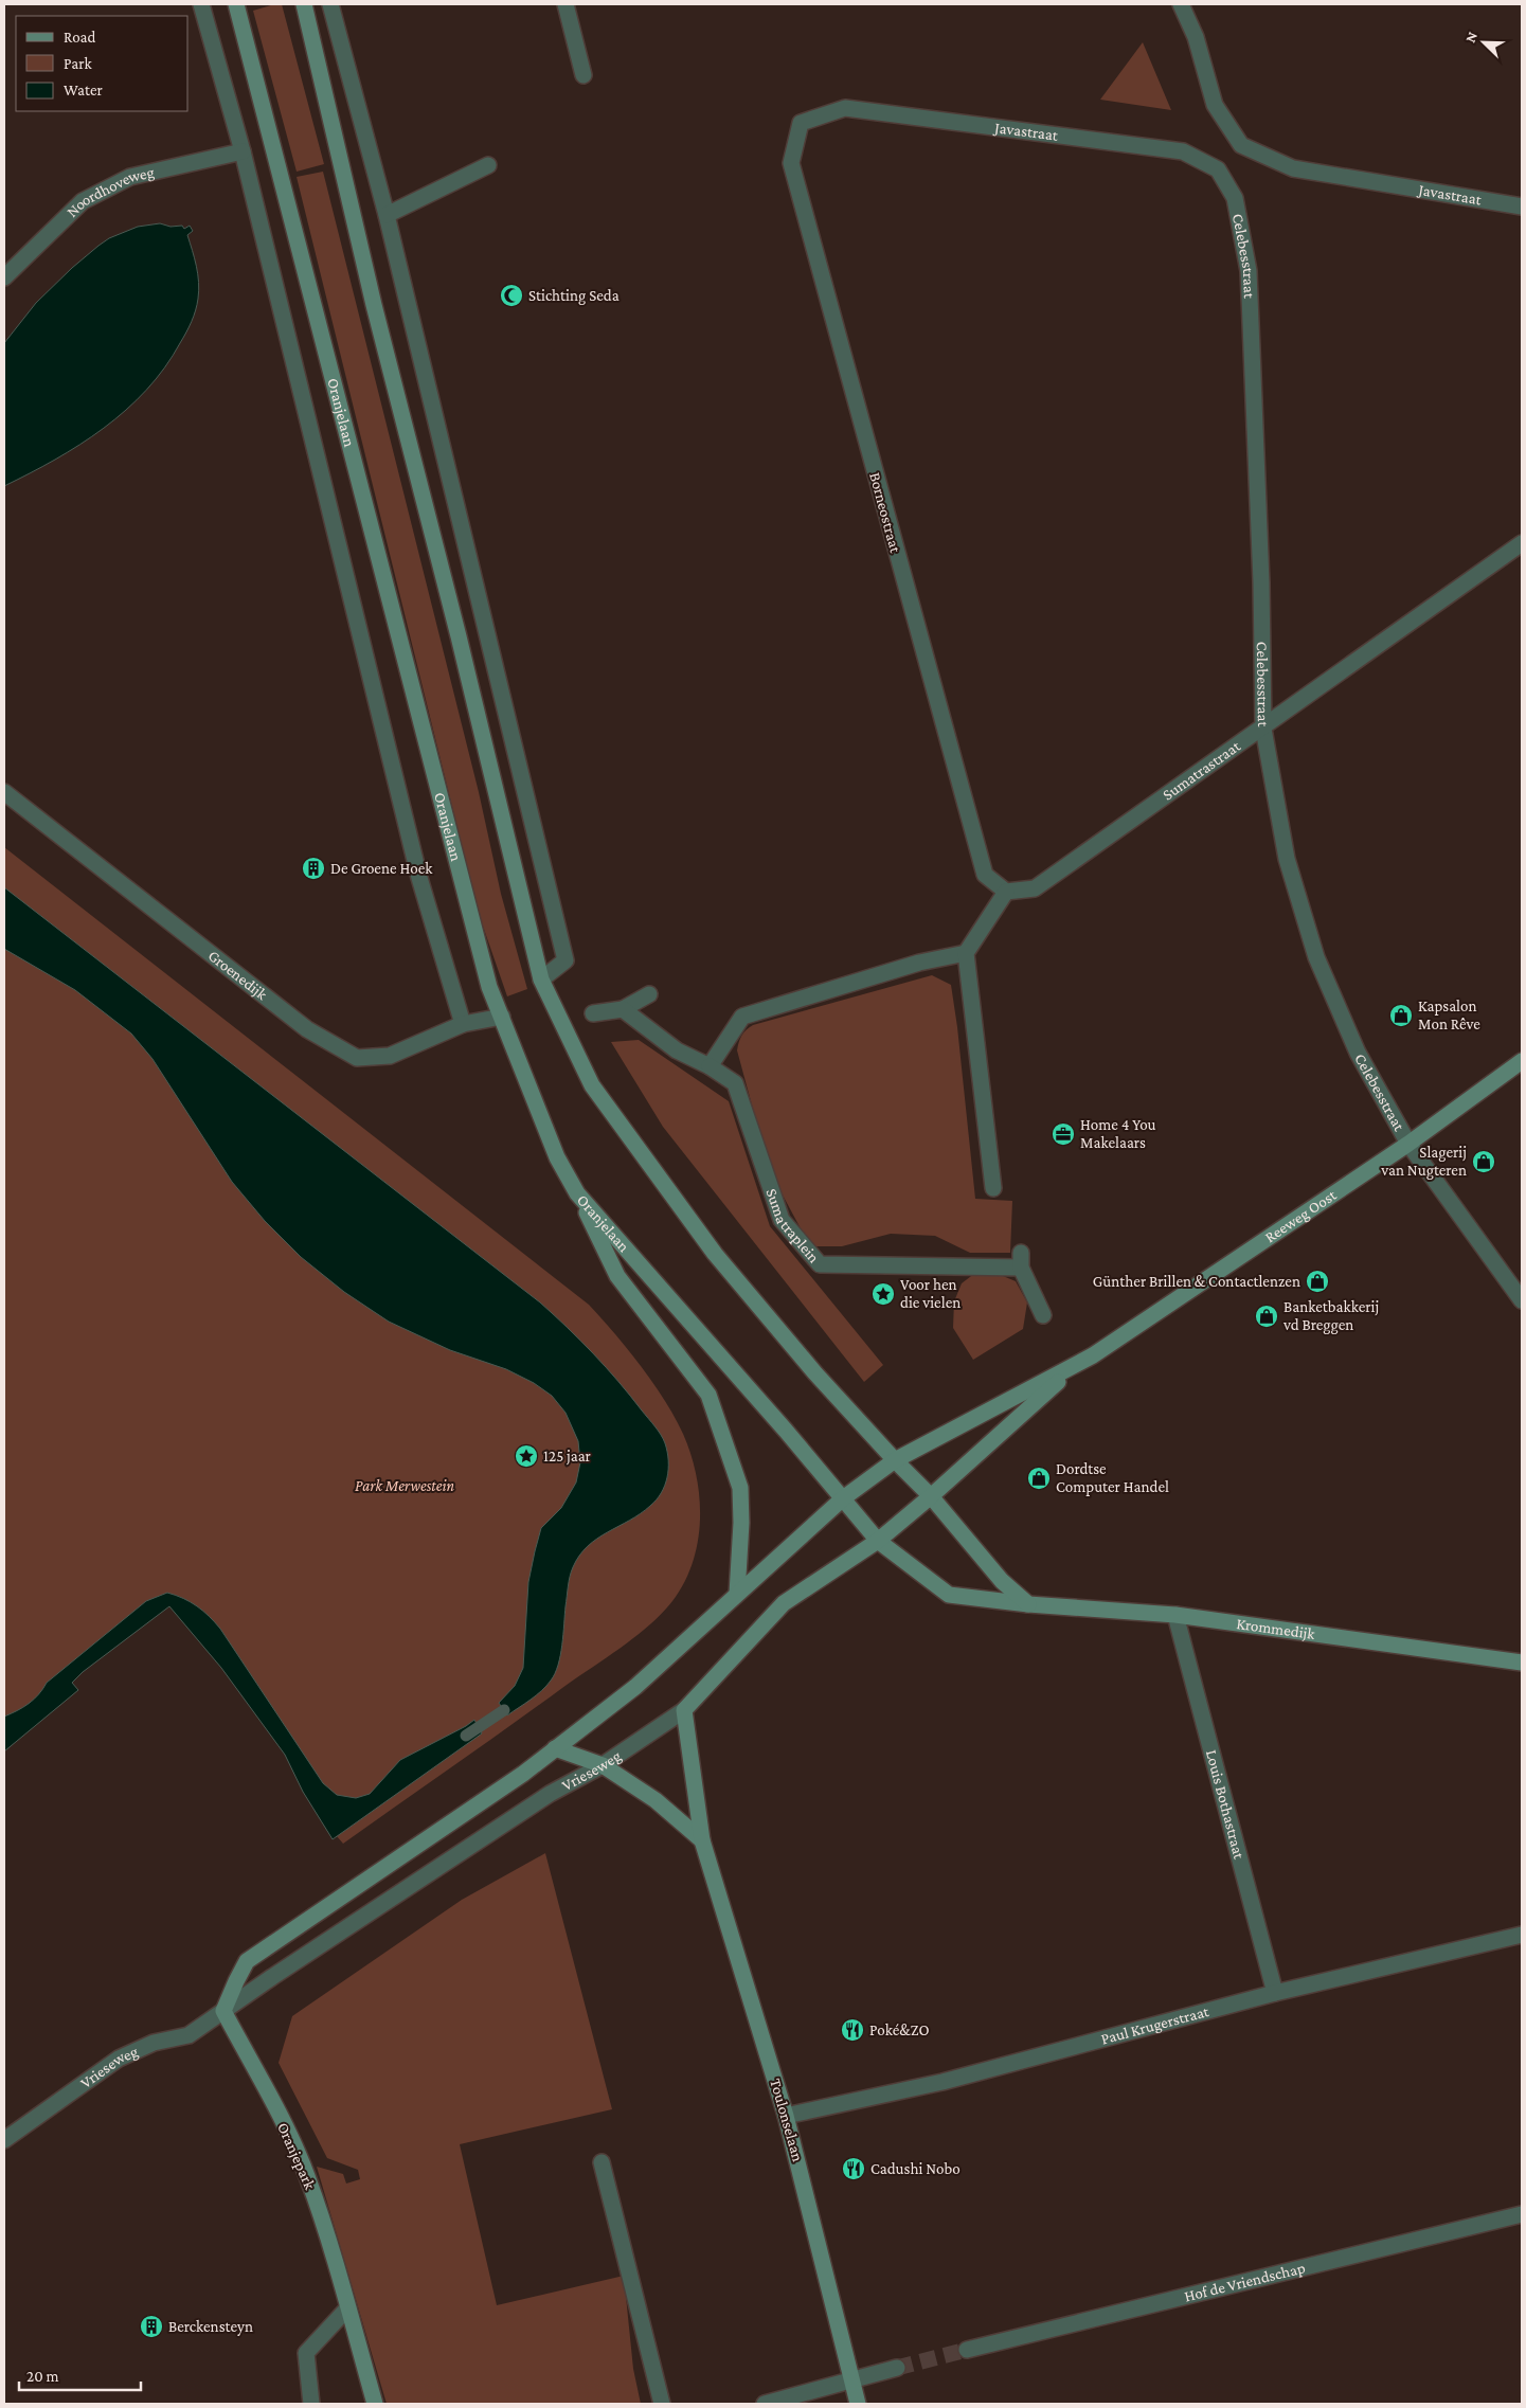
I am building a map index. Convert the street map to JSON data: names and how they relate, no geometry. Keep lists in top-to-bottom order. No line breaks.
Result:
{"streets":{"main road":["Oranjelaan","Reeweg Oost","Krommedijk","Vrieseweg","Toulonselaan","Oranjepark"],"street":["Javastraat","Noordhoveweg","Celebesstraat","Borneostraat","Sumatrastraat","Groenedijk","Sumatraplein","Louis Bothastraat","Paul Krugerstraat","Hof de Vriendschap"]},"crossings":[["Javastraat","Celebesstraat"],["Javastraat","Borneostraat"],["Celebesstraat","Sumatrastraat"],["Celebesstraat","Reeweg Oost"],["Oranjelaan","Groenedijk"],["Oranjelaan","Krommedijk"],["Oranjelaan","Vrieseweg"],["Borneostraat","Sumatrastraat"],["Reeweg Oost","Vrieseweg"],["Krommedijk","Vrieseweg"],["Krommedijk","Louis Bothastraat"],["Vrieseweg","Toulonselaan"],["Vrieseweg","Oranjepark"],["Louis Bothastraat","Paul Krugerstraat"],["Paul Krugerstraat","Toulonselaan"]],"parks":["Park Merwestein"],"places":{"mosque":["Stichting Seda"],"building":["De Groene Hoek","Berckensteyn"],"shop":["Kapsalon Mon Rêve","Slagerij van Nugteren","Günther Brillen & Contactlenzen","Banketbakkerij vd Breggen","Dordtse Computer Handel"],"office":["Home 4 You Makelaars"],"place":["Voor hen die vielen","125 jaar"],"restaurant":["Poké&ZO","Cadushi Nobo"]},"legend":["Road","Park","Water"],"scale_bar":"20 m","north":"top left"}
